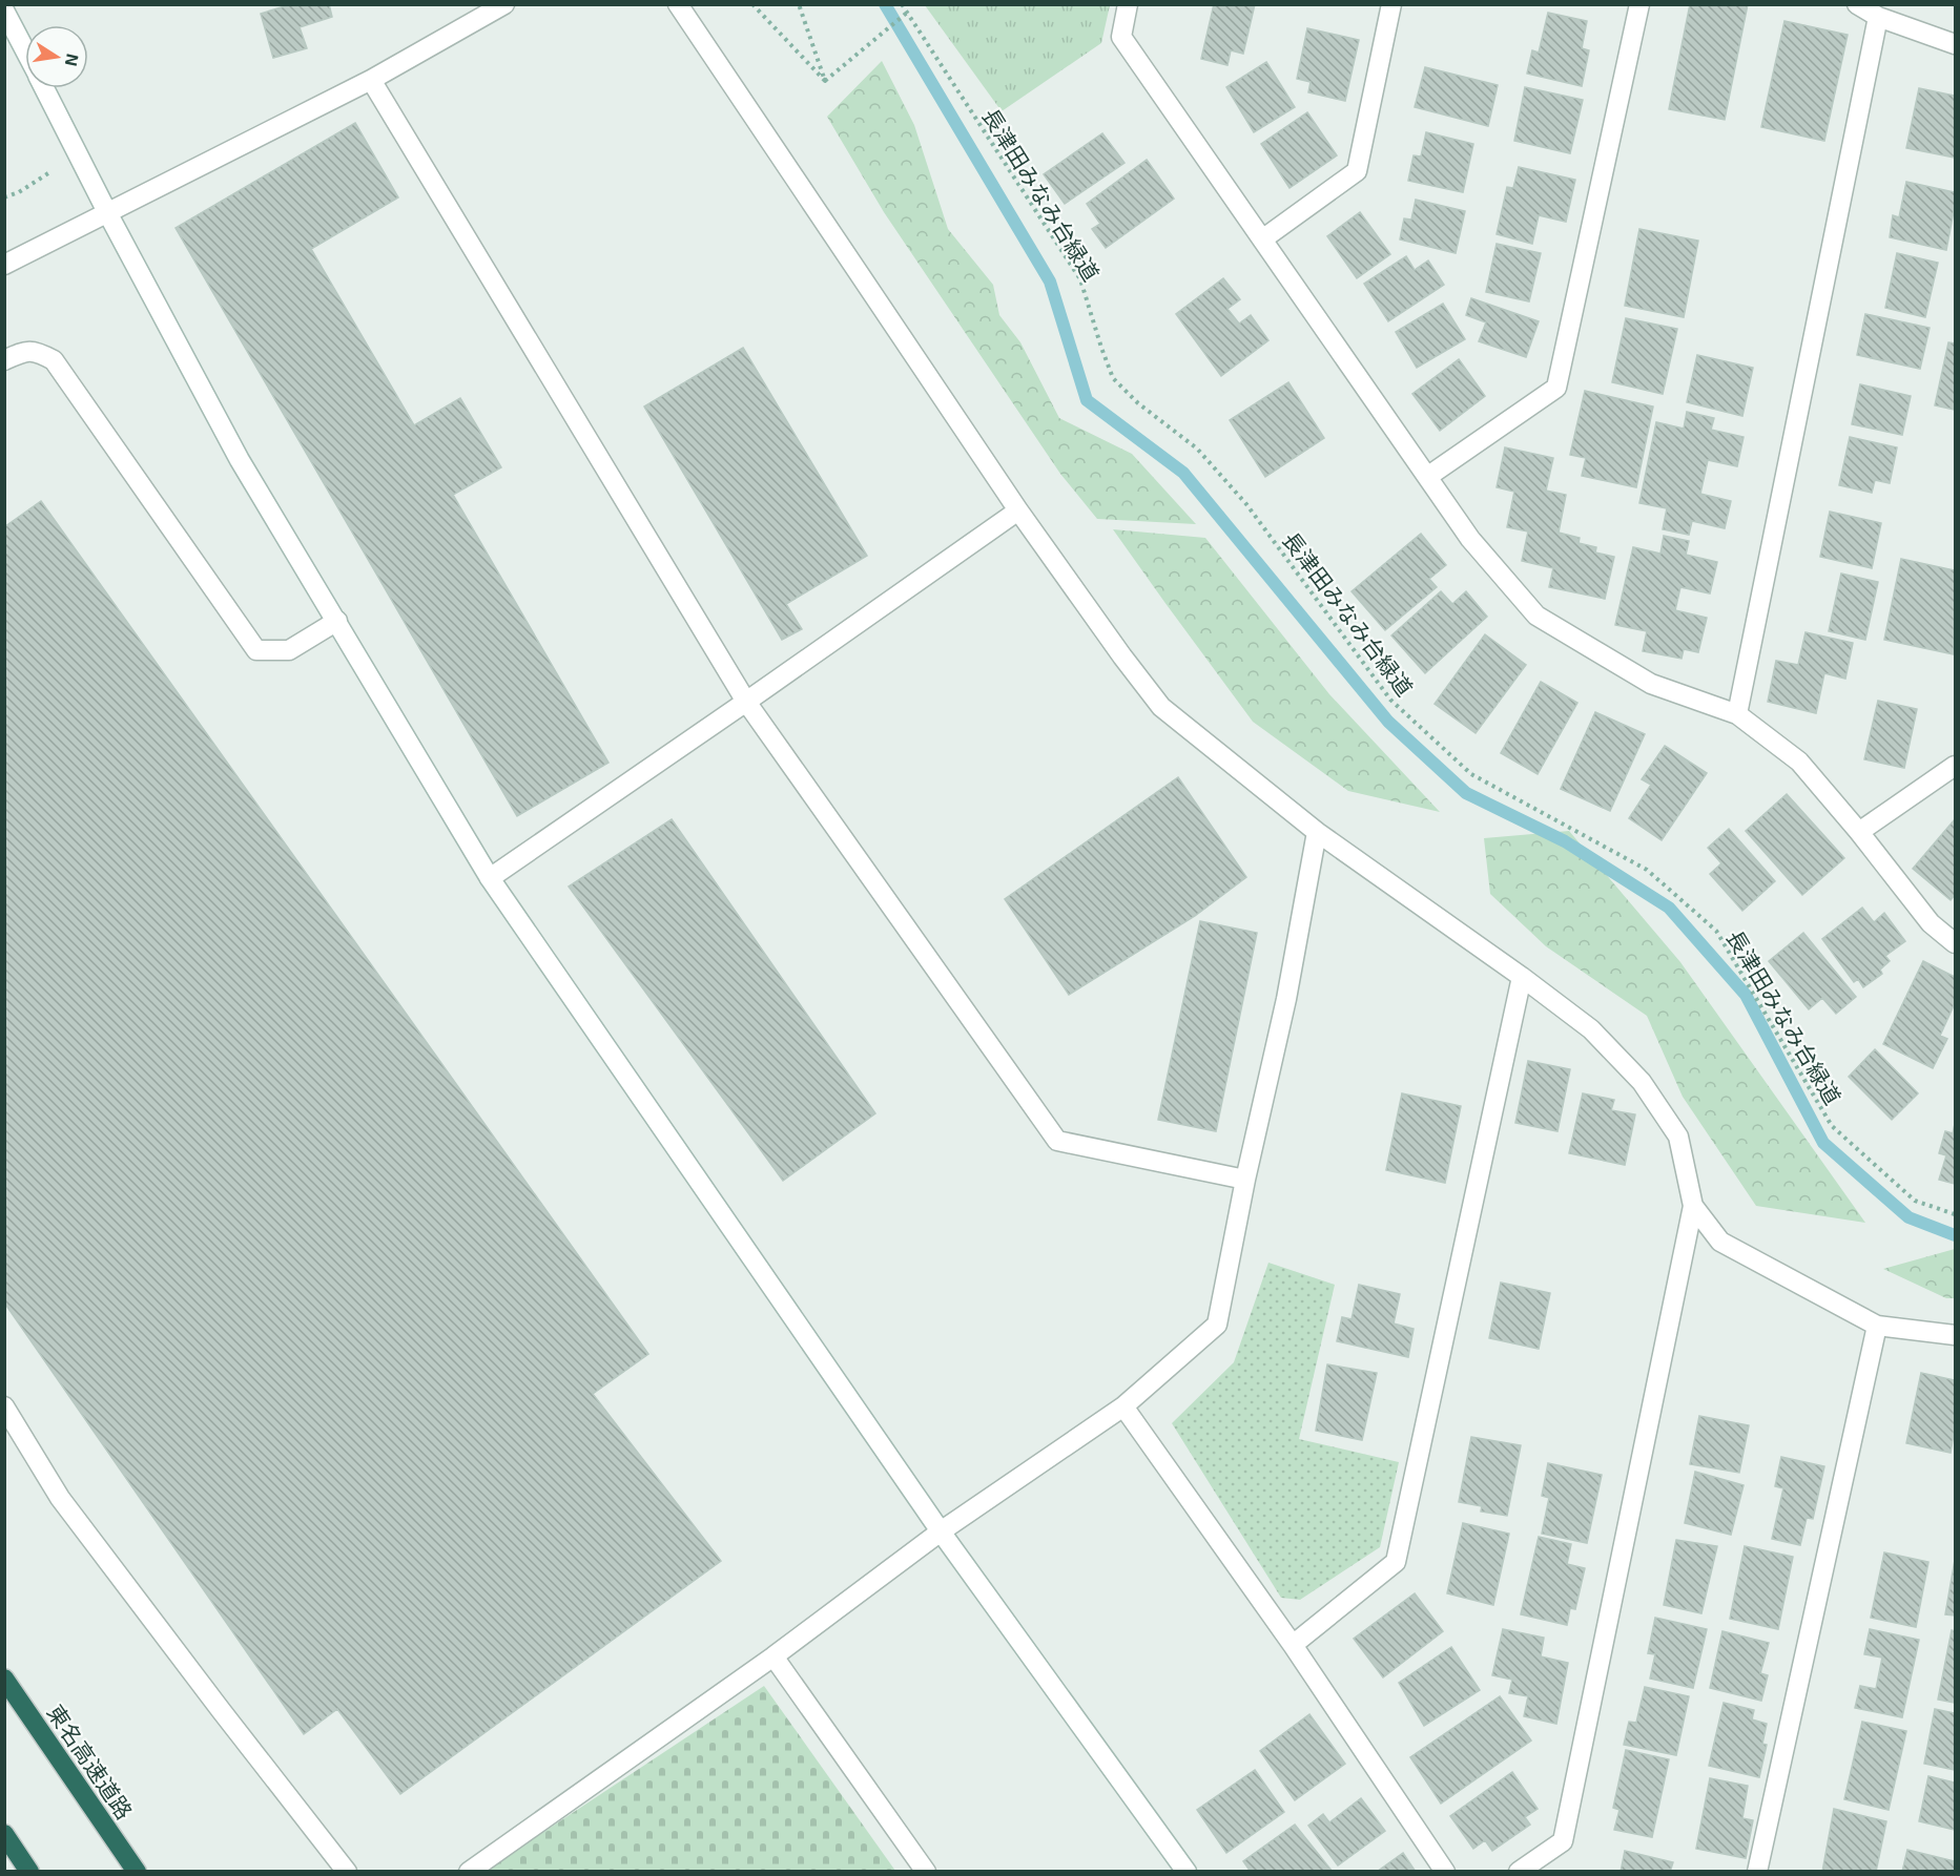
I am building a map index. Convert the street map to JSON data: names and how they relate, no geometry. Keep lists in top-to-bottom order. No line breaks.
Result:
{"streets":{"highway":["東名高速道路"],"path":["長津田みなみ台緑道"]},"north":"right"}
